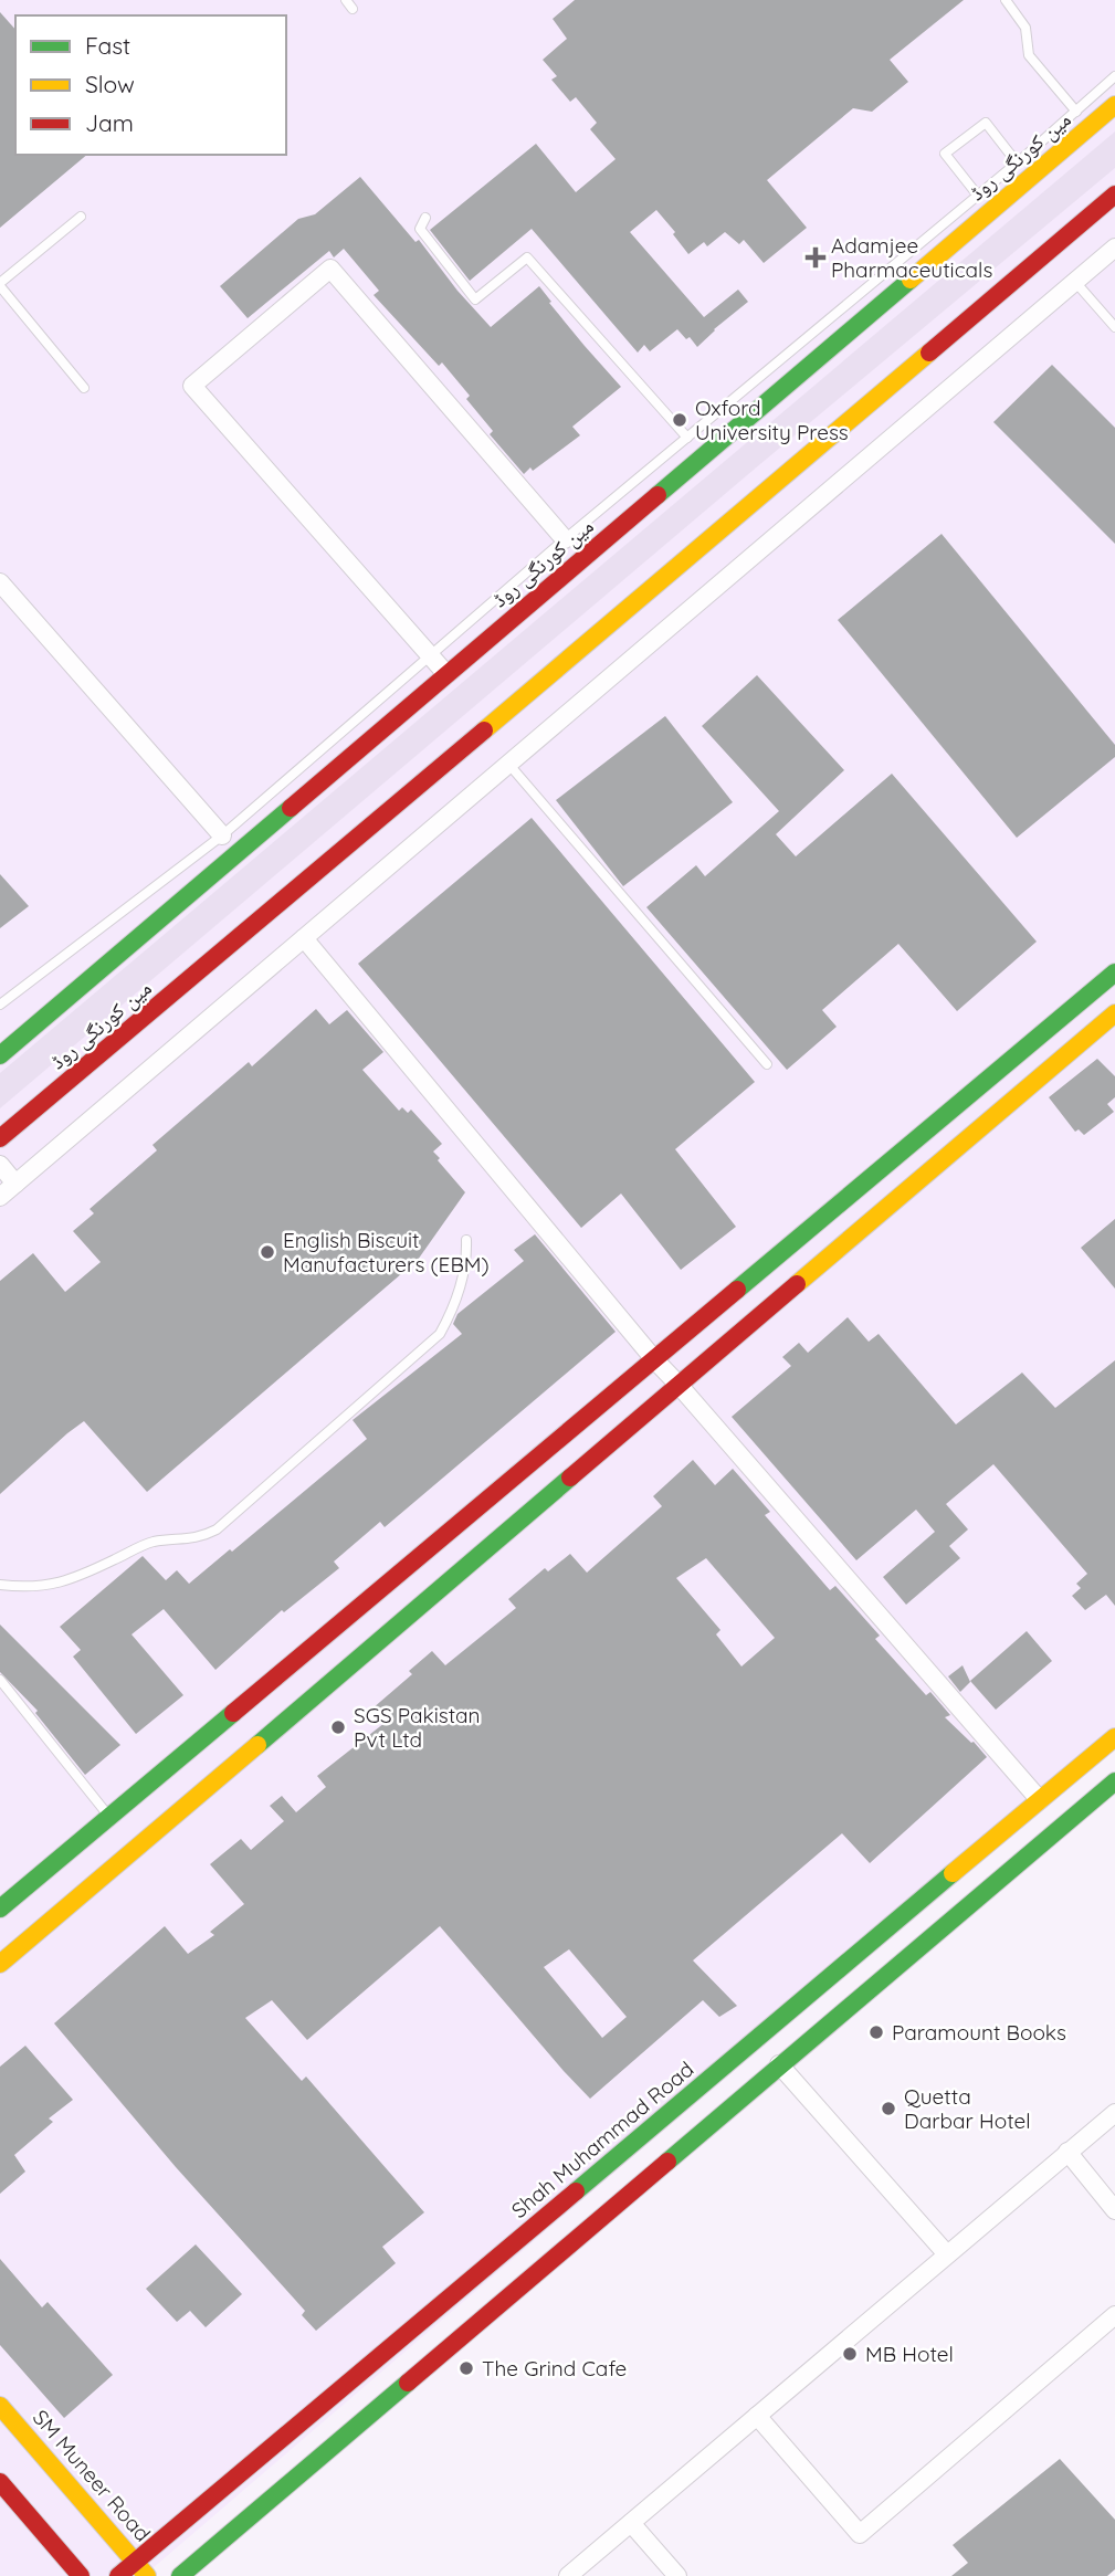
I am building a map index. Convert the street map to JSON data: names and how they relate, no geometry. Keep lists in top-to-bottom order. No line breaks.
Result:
{"streets":{"main road":["مین کورنگی روڈ","Shah Muhammad Road","SM Muneer Road"]},"crossings":[["Shah Muhammad Road","SM Muneer Road"]],"places":{"health":["Adamjee Pharmaceuticals"],"other":["Oxford University Press","English Biscuit Manufacturers (EBM)","SGS Pakistan Pvt Ltd","Paramount Books","Quetta Darbar Hotel","MB Hotel","The Grind Cafe"]},"legend":["Fast","Slow","Jam"]}
